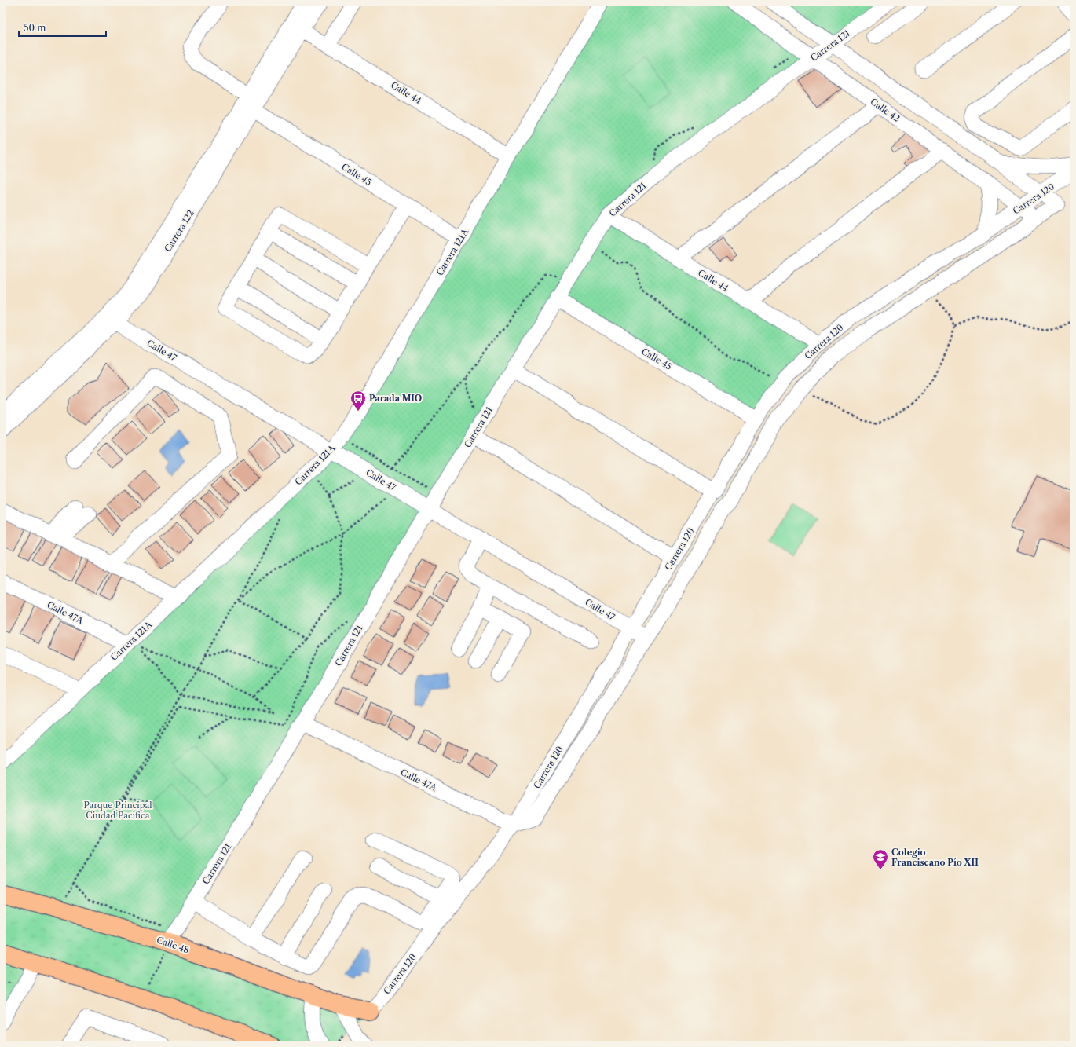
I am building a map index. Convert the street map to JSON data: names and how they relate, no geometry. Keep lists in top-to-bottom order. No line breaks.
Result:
{"streets":{"main road":["Calle 48"],"street":["Carrera 121","Calle 44","Calle 42","Calle 45","Carrera 120","Carrera 122","Carrera 121A","Calle 47","Calle 47A"]},"crossings":[["Carrera 121","Calle 44"],["Carrera 121","Calle 42"],["Carrera 121","Calle 45"],["Carrera 121","Calle 47"],["Carrera 121","Calle 47A"],["Carrera 121","Calle 48"],["Calle 44","Carrera 120"],["Calle 44","Carrera 122"],["Calle 44","Carrera 121A"],["Calle 42","Carrera 120"],["Calle 45","Carrera 120"],["Calle 45","Carrera 122"],["Calle 45","Carrera 121A"],["Carrera 120","Calle 47"],["Carrera 120","Calle 47A"],["Carrera 120","Calle 48"],["Carrera 122","Calle 47"],["Carrera 121A","Calle 47"],["Carrera 121A","Calle 47A"]],"parks":["Parque Principal Ciudad Pacifica"],"places":{"bus stop":["Parada MIO"],"school or university":["Colegio Franciscano Pío XII"]},"scale_bar":"50 m"}
